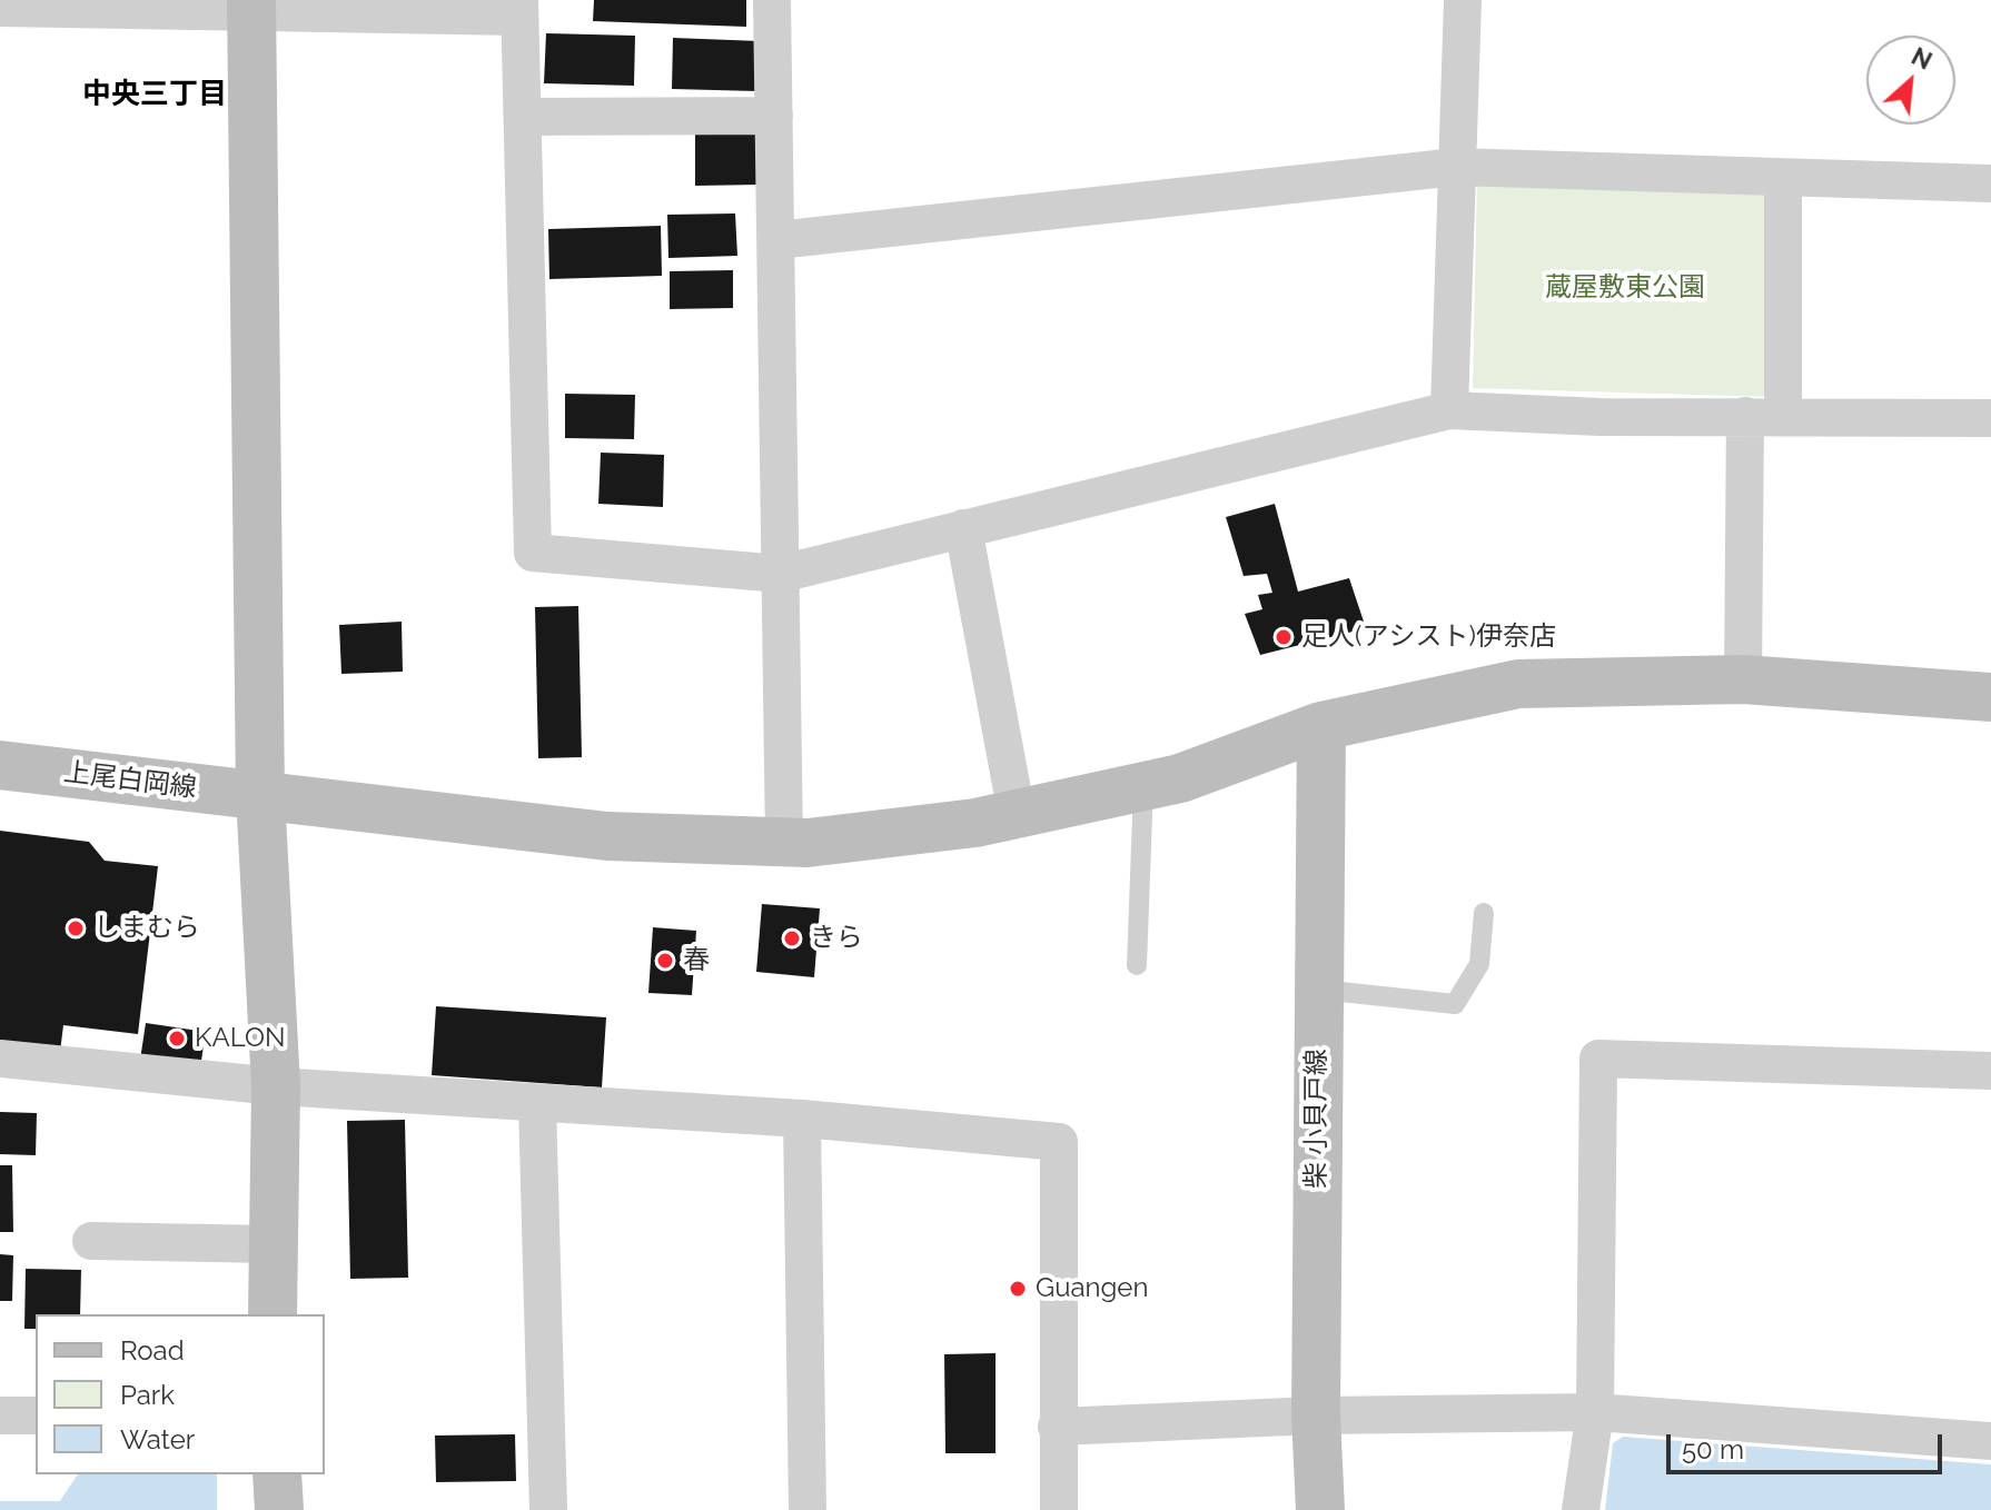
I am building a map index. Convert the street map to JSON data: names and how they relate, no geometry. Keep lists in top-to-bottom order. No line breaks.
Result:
{"streets":{"street":["上尾白岡線","柴 小貝戸線"]},"crossings":[["上尾白岡線","柴 小貝戸線"]],"districts":["中央三丁目"],"parks":["蔵屋敷東公園"],"places":["足人(アシスト)伊奈店","しまむら","きら","春","KALON","Guangen"],"legend":["Road","Park","Water"],"scale_bar":"50 m","north":"top right"}
